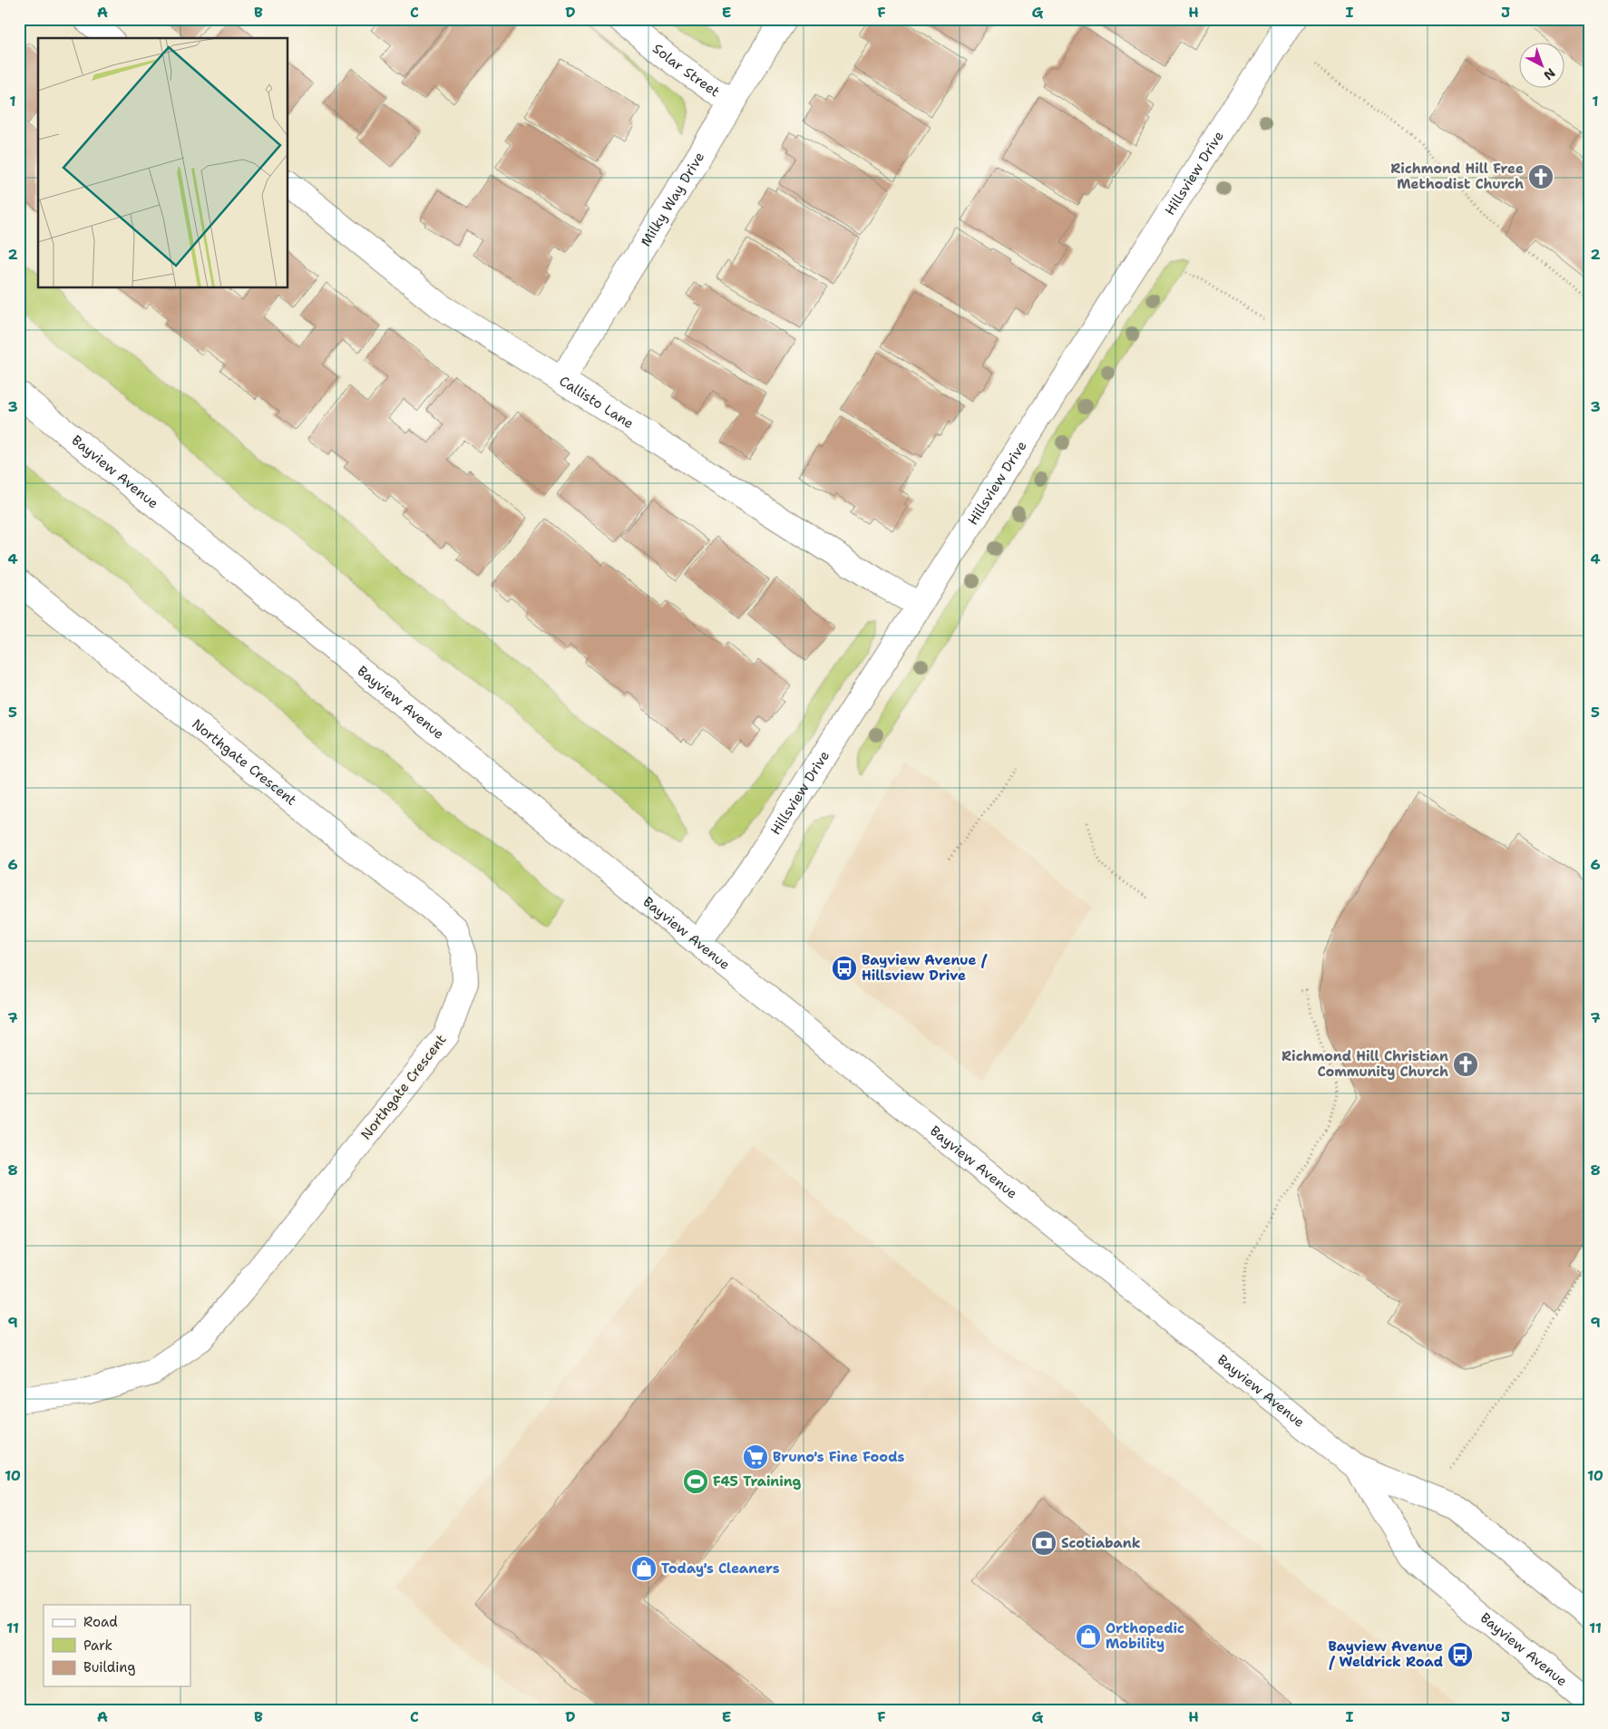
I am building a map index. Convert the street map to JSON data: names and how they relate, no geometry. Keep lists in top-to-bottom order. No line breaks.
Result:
{"streets":{"street":["Solar Street","Hillsview Drive","Milky Way Drive","Callisto Lane","Bayview Avenue","Northgate Crescent"]},"crossings":[["Solar Street","Milky Way Drive"],["Hillsview Drive","Callisto Lane"],["Hillsview Drive","Bayview Avenue"],["Milky Way Drive","Callisto Lane"]],"places":{"church":["Richmond Hill Free Methodist Church","Richmond Hill Christian Community Church"],"bus stop":["Bayview Avenue / Hillsview Drive","Bayview Avenue / Weldrick Road"],"supermarket":["Bruno's Fine Foods"],"sports":["F45 Training"],"bank":["Scotiabank"],"shop":["Today's Cleaners","Orthopedic Mobility"]},"legend":["Road","Park","Building"],"north":"bottom right","grid":{"columns":["A","B","C","D","E","F","G","H","I","J"],"rows":["1","2","3","4","5","6","7","8","9","10","11"]}}
